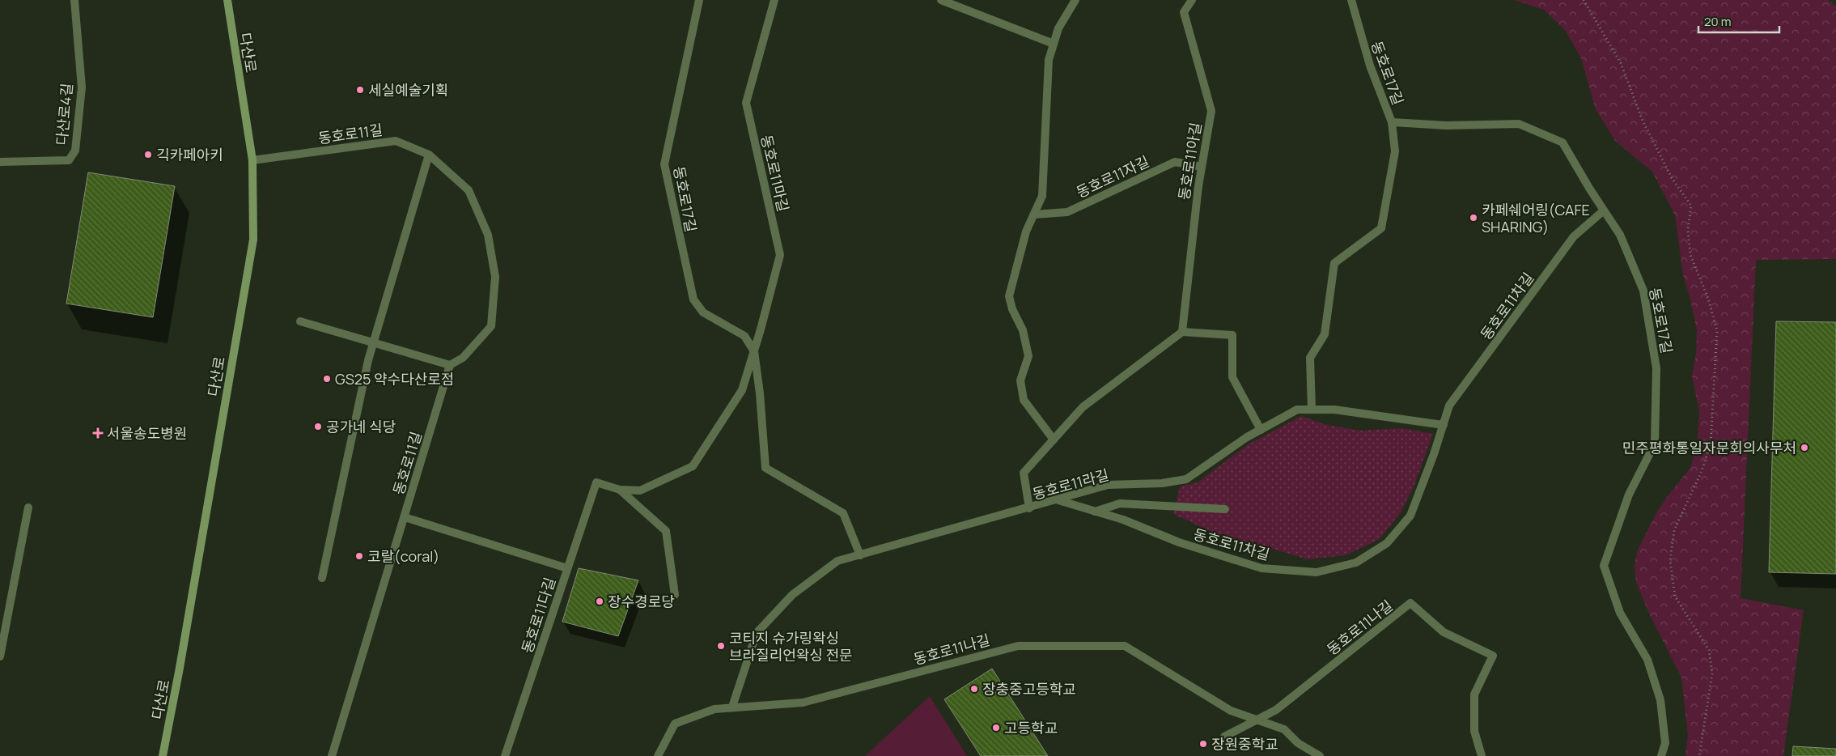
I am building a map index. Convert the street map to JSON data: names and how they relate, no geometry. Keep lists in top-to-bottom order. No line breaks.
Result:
{"streets":{"main road":["다산로"],"street":["동호로17길","다산로4길","동호로11길","동호로11아길","동호로11마길","동호로11자길","동호로11차길","동호로11라길","동호로11다길","동호로11나길"]},"crossings":[["다산로","동호로11길"],["동호로17길","동호로11마길"],["동호로17길","동호로11차길"],["동호로11길","동호로11다길"],["동호로11아길","동호로11자길"],["동호로11마길","동호로11라길"],["동호로11마길","동호로11다길"],["동호로11차길","동호로11라길"],["동호로11라길","동호로11나길"]],"places":{"other":["세실예술기획","긱카페아키","카페쉐어링(CAFE SHARING)","GS25 약수다산로점","공가네 식당","민주평화통일자문회의사무처","코랄(coral)","장수경로당","코티지 슈가링왁싱 브라질리언왁싱 전문","장충중고등학교","고등학교","장원중학교"],"health":["서울송도병원"]},"scale_bar":"20 m"}
